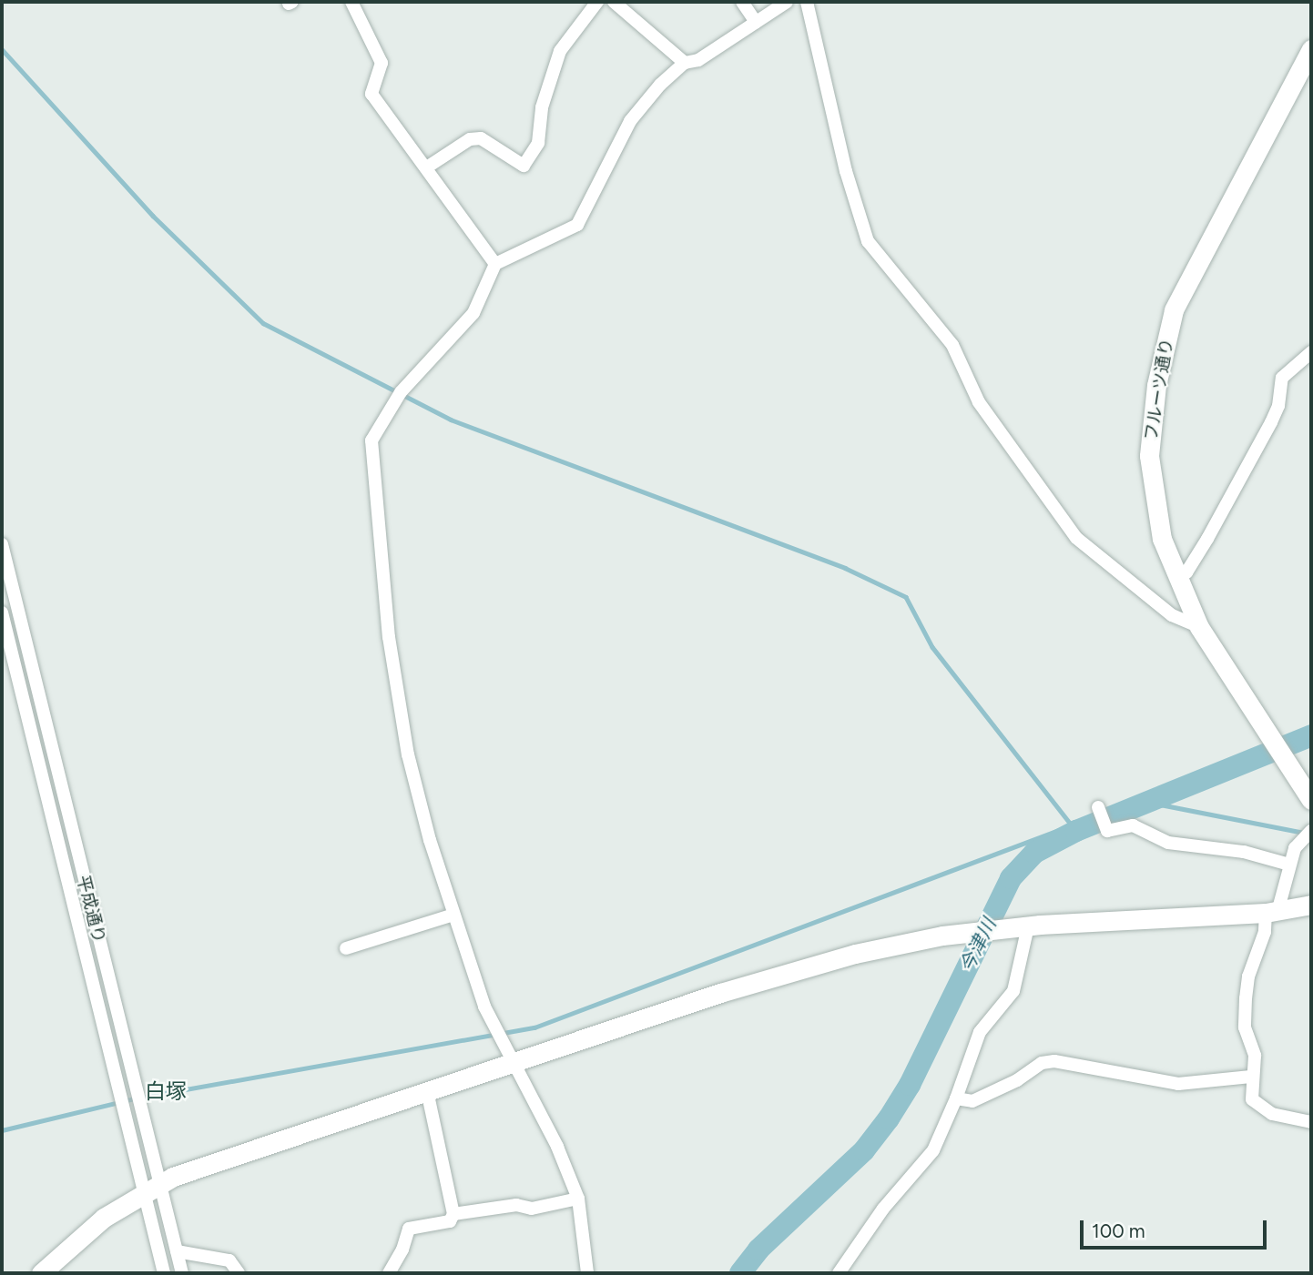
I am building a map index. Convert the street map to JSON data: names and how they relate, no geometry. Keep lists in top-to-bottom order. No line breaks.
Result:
{"streets":{"street":["フルーツ通り","平成通り"]},"districts":["白塚"],"water":["今津川"],"scale_bar":"100 m"}
